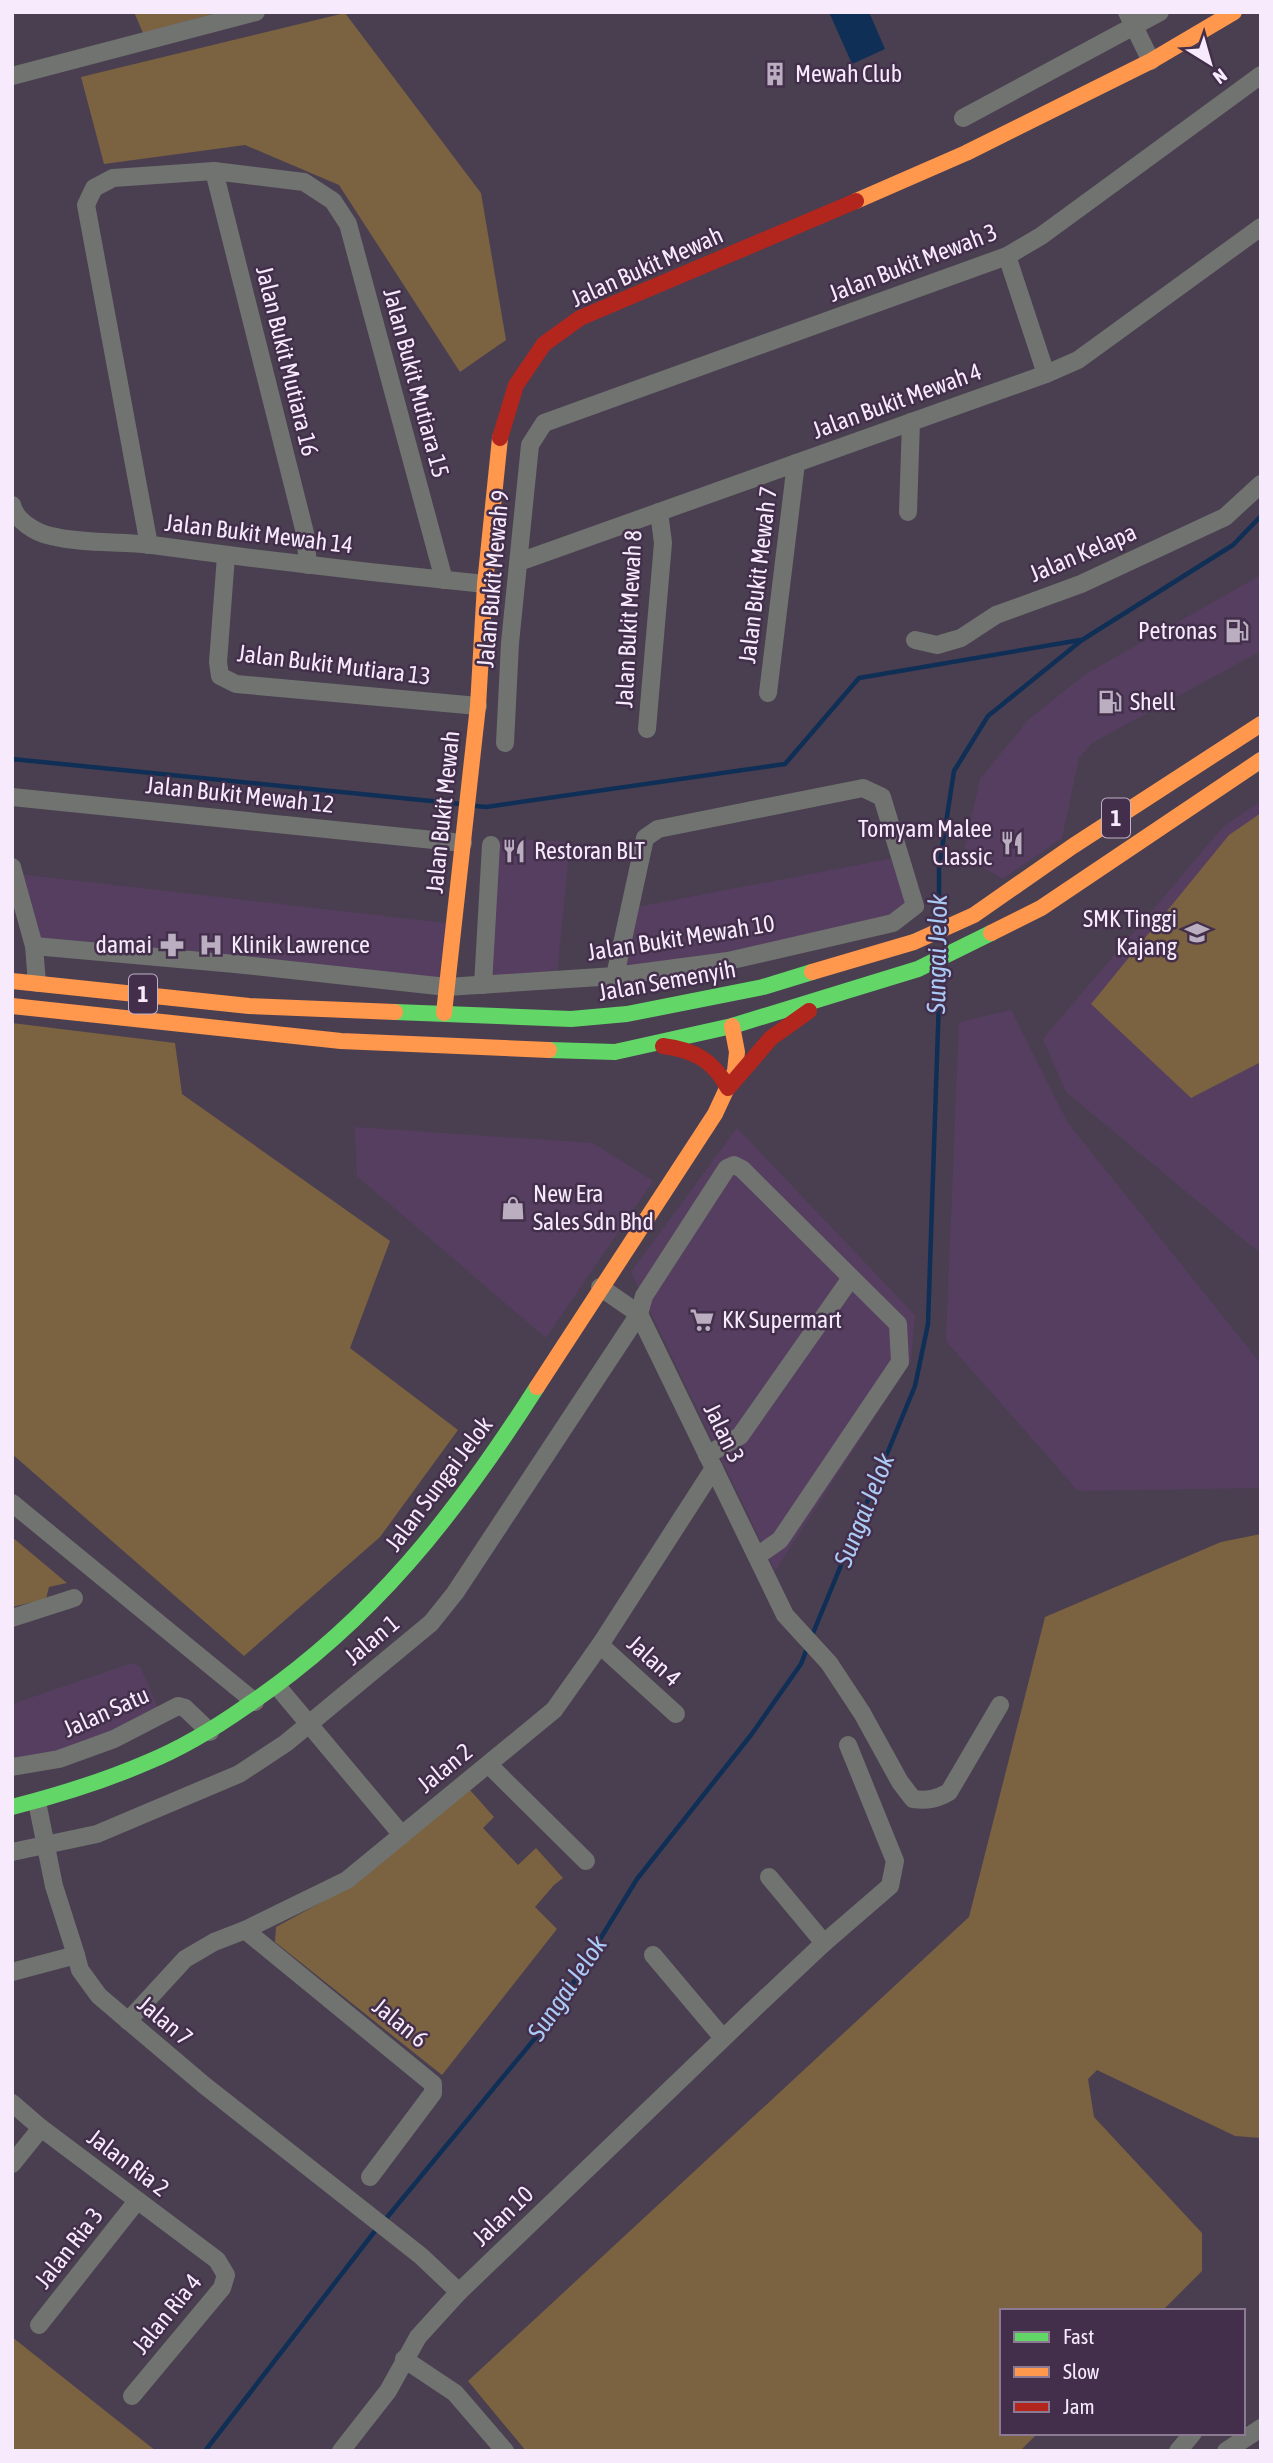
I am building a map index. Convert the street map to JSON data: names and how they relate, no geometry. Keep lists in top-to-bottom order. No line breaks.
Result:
{"streets":{"main road":["Jalan Bukit Mewah","1","Jalan Semenyih","Jalan Sungai Jelok"],"street":["Jalan Bukit Mewah 3","Jalan Bukit Mutiara 16","Jalan Bukit Mutiara 15","Jalan Bukit Mewah 4","Jalan Bukit Mewah 14","Jalan Kelapa","Jalan Bukit Mewah 7","Jalan Bukit Mewah 9","Jalan Bukit Mewah 8","Jalan Bukit Mutiara 13","Jalan Bukit Mewah 12","Jalan Bukit Mewah 10","Jalan 3","Jalan 1","Jalan 4","Jalan Satu","Jalan 2","Jalan 7","Jalan 6","Jalan Ria 2","Jalan 10","Jalan Ria 3","Jalan Ria 4"]},"crossings":[["Jalan Bukit Mewah 3","Jalan Bukit Mewah 9"],["Jalan Bukit Mewah","Jalan Bukit Mewah 14"],["Jalan Bukit Mewah","Jalan Bukit Mutiara 13"],["Jalan Bukit Mewah","Jalan Bukit Mewah 12"],["Jalan Bukit Mewah","Jalan Bukit Mewah 10"],["Jalan Bukit Mewah","Jalan Semenyih"],["Jalan Bukit Mutiara 16","Jalan Bukit Mutiara 15"],["Jalan Bukit Mutiara 16","Jalan Bukit Mewah 14"],["Jalan Bukit Mutiara 15","Jalan Bukit Mewah 14"],["Jalan Bukit Mewah 4","Jalan Bukit Mewah 7"],["Jalan Bukit Mewah 4","Jalan Bukit Mewah 9"],["Jalan Bukit Mewah 4","Jalan Bukit Mewah 8"],["Jalan Bukit Mewah 14","Jalan Bukit Mutiara 13"],["1","Jalan Sungai Jelok"],["Jalan 3","Jalan Sungai Jelok"],["Jalan 3","Jalan 1"],["Jalan 3","Jalan 2"],["Jalan Sungai Jelok","Jalan Satu"],["Jalan Sungai Jelok","Jalan 7"],["Jalan 1","Jalan 7"],["Jalan 4","Jalan 2"],["Jalan 2","Jalan 7"],["Jalan 2","Jalan 6"],["Jalan 7","Jalan 10"],["Jalan Ria 2","Jalan Ria 3"],["Jalan Ria 2","Jalan Ria 4"]],"water":["Sungai Jelok"],"places":{"building":["Mewah Club"],"fuel station":["Petronas","Shell"],"restaurant":["Tomyam Malee Classic","Restoran BLT"],"school or university":["SMK Tinggi Kajang"],"pharmacy":["damai"],"hospital":["Klinik Lawrence"],"shop":["New Era Sales Sdn Bhd"],"supermarket":["KK Supermart"]},"legend":["Fast","Slow","Jam"],"north":"bottom right"}
